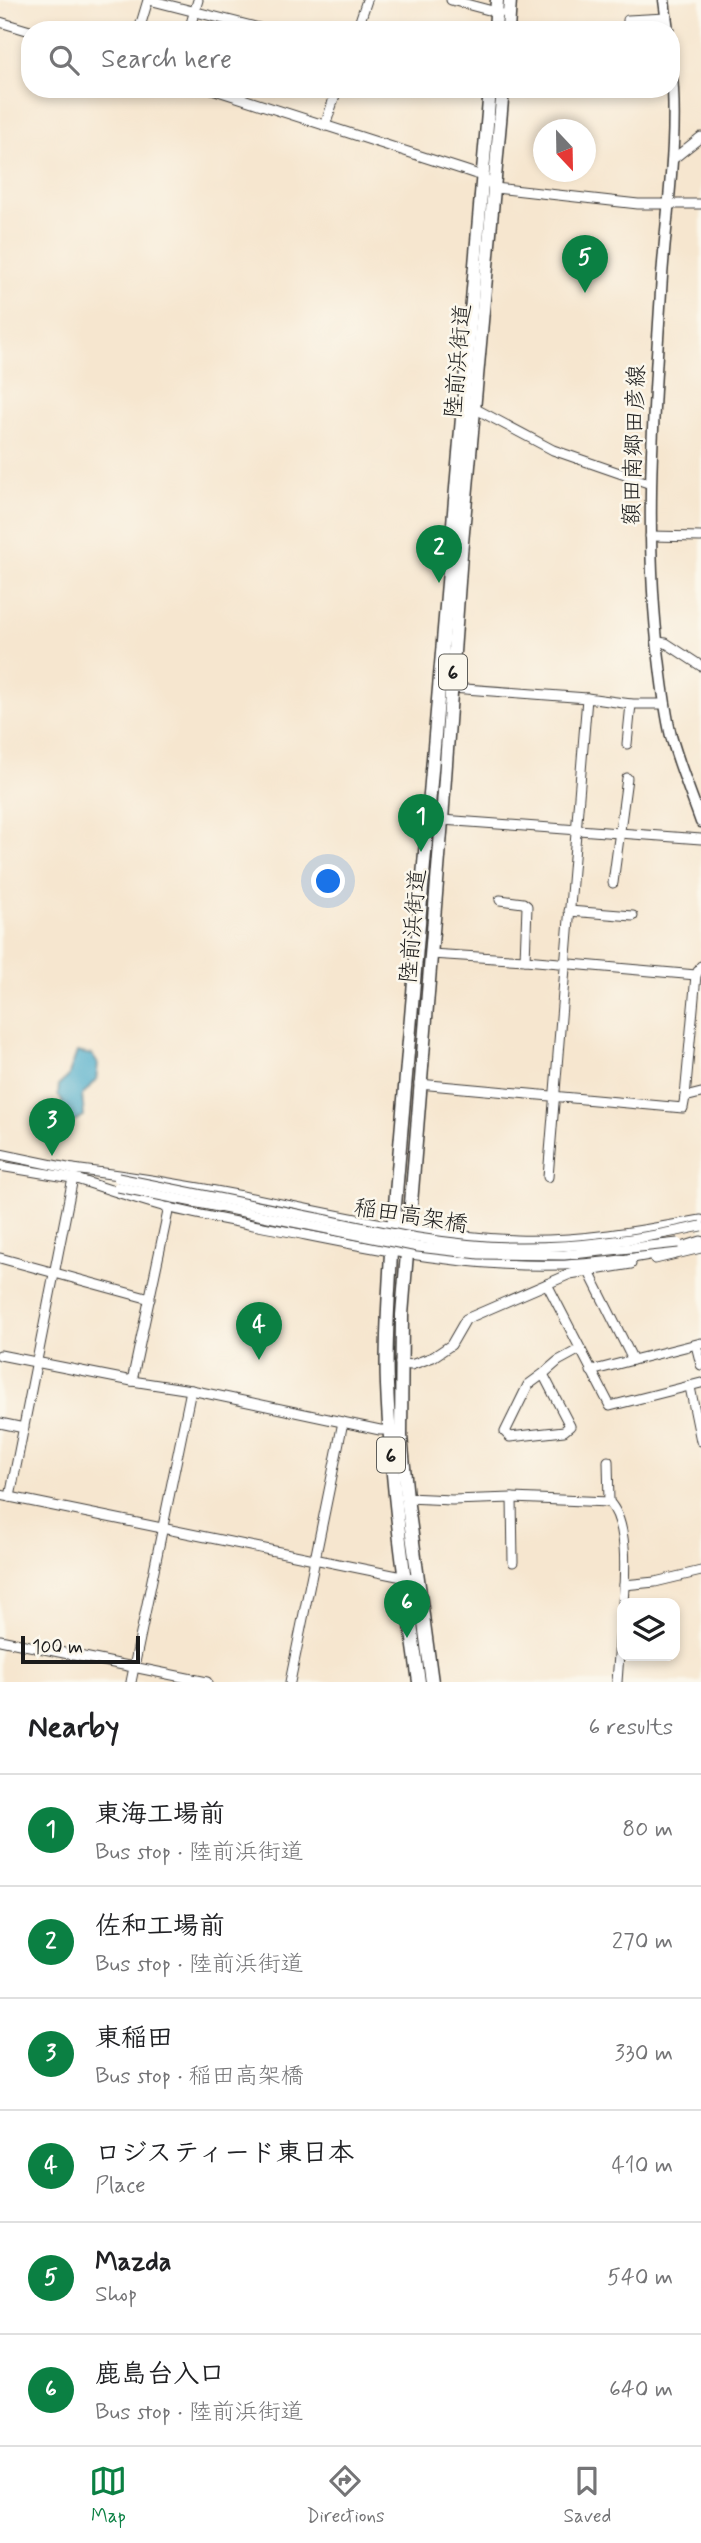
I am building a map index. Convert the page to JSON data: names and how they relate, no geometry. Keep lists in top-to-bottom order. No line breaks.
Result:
{"streets":{"highway":["陸前浜街道","6"],"main road":["額田南郷田彦線"],"street":["稲田高架橋"]},"scale_bar":"100 m","north":"bottom","page":{"search":"Search here","pins":["5","2","1","3","4","6"],"scale":"100 m","heading":["Nearby","6 results"],"list":[{"mark":"1","name":"東海工場前","note":"Bus stop · 陸前浜街道","value":"80 m"},{"mark":"2","name":"佐和工場前","note":"Bus stop · 陸前浜街道","value":"270 m"},{"mark":"3","name":"東稲田","note":"Bus stop · 稲田高架橋","value":"330 m"},{"mark":"4","name":"ロジスティード東日本","note":"Place","value":"410 m"},{"mark":"5","name":"Mazda","note":"Shop","value":"540 m"},{"mark":"6","name":"鹿島台入口","note":"Bus stop · 陸前浜街道","value":"640 m"}],"nav":["Map","Directions","Saved"]}}
